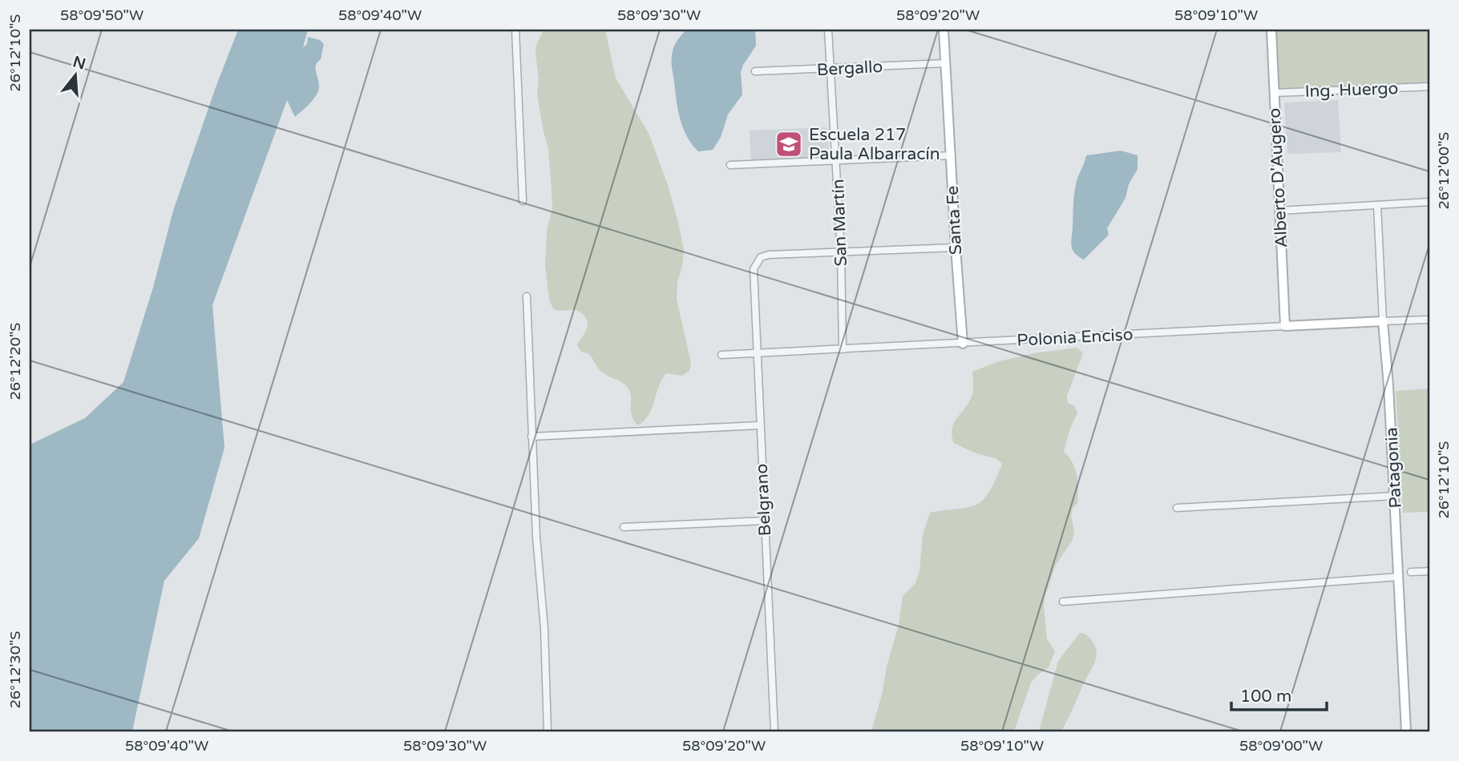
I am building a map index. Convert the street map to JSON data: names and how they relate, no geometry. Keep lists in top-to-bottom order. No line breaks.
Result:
{"streets":{"main road":["Alberto D'Augero","Santa Fe","Polonia Enciso","Patagonia"],"street":["Bergallo","Ing. Huergo","San Martín","Belgrano"]},"crossings":[["Bergallo","Santa Fe"],["Bergallo","San Martín"],["Ing. Huergo","Alberto D'Augero"],["Alberto D'Augero","Polonia Enciso"],["Santa Fe","Polonia Enciso"],["San Martín","Polonia Enciso"],["San Martín","Belgrano"],["Polonia Enciso","Patagonia"],["Polonia Enciso","Belgrano"]],"places":{"school or university":["Escuela 217 Paula Albarracín"]},"scale_bar":"100 m","north":"top","coordinates":["58°09'50\"W","58°09'40\"W","58°09'30\"W","58°09'20\"W","58°09'10\"W","26°12'10\"S","26°12'00\"S","26°12'20\"S","26°12'30\"S","58°09'00\"W"]}
